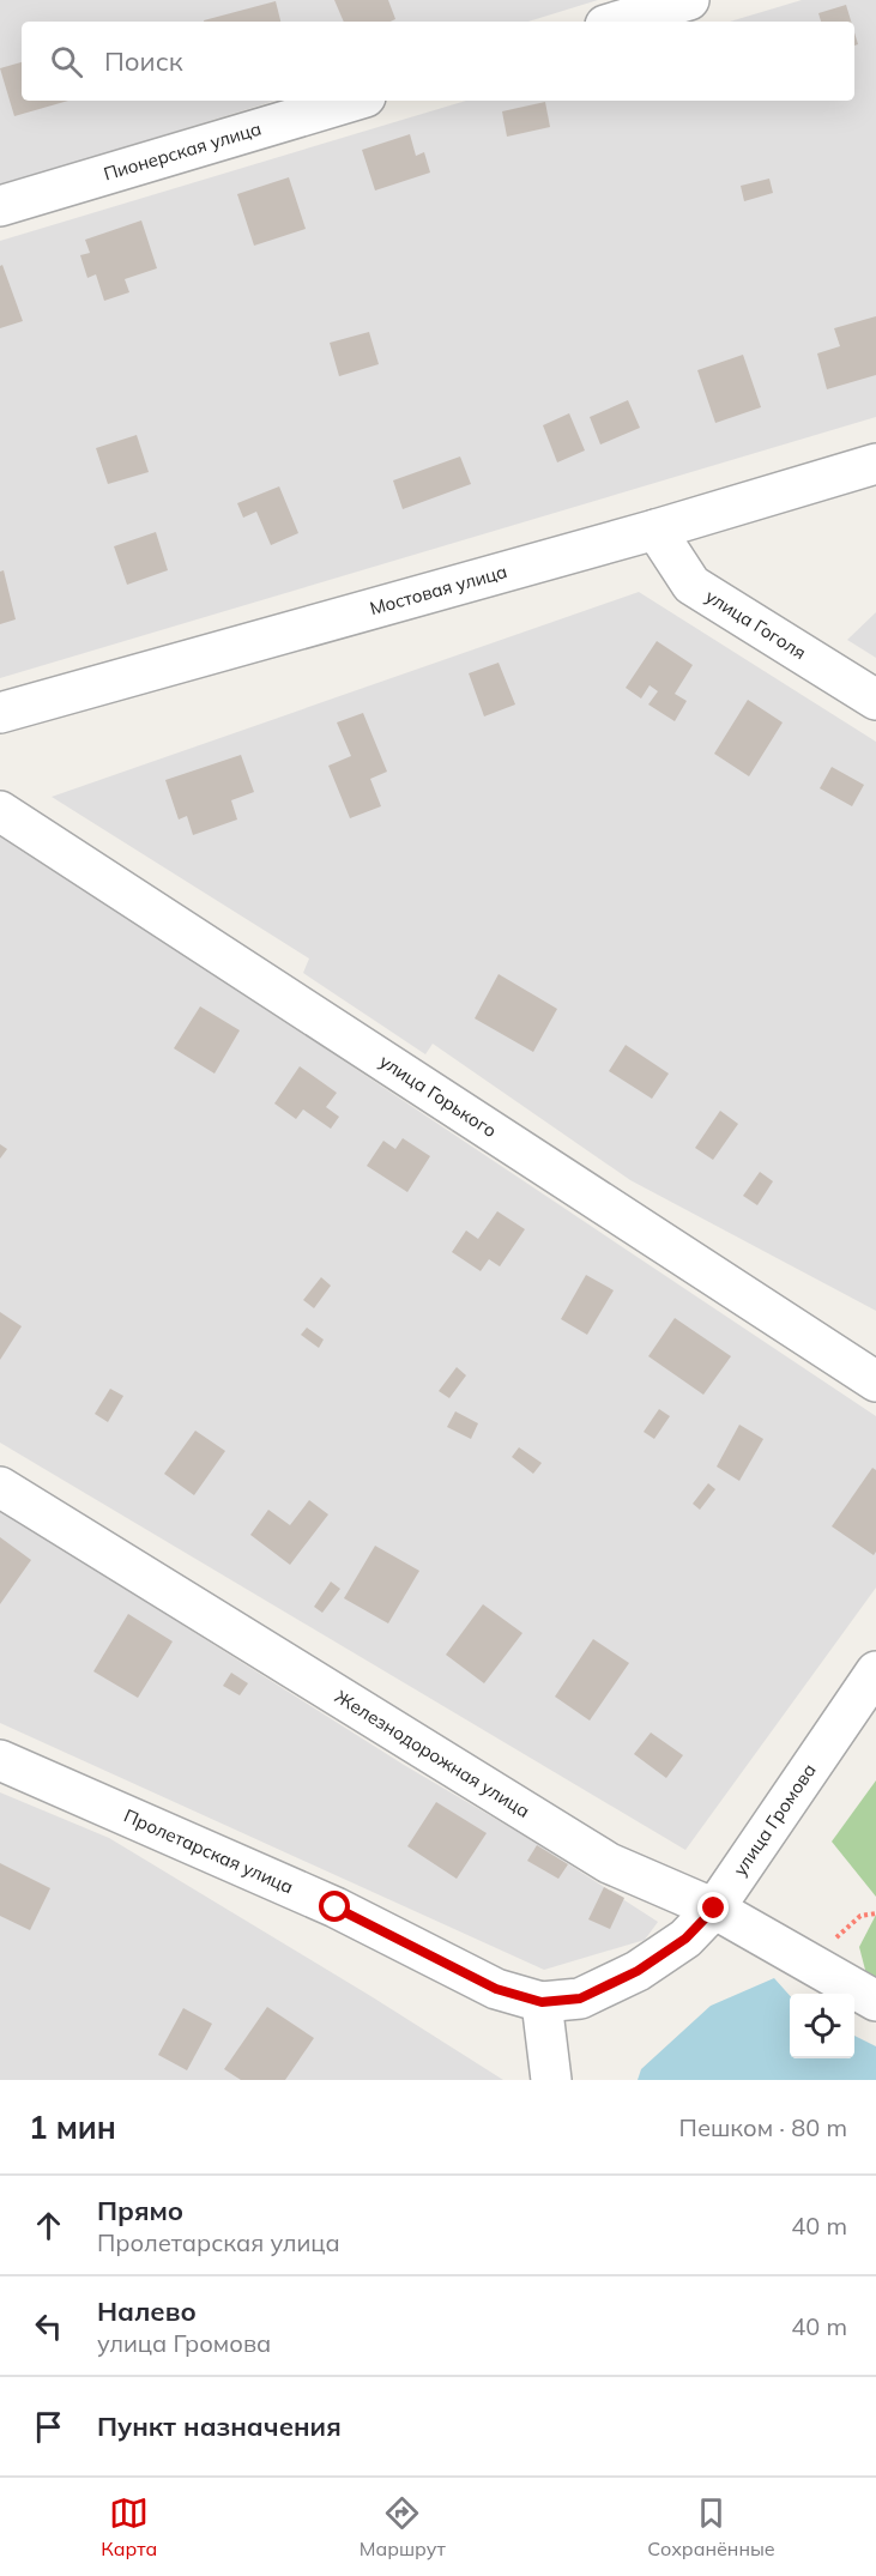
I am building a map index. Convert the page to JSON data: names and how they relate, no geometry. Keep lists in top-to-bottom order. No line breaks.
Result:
{"streets":{"street":["Пионерская улица","Мостовая улица","улица Гоголя","улица Горького","Железнодорожная улица","улица Громова","Пролетарская улица"]},"crossings":[["Мостовая улица","улица Гоголя"],["Железнодорожная улица","улица Громова"],["улица Громова","Пролетарская улица"]],"page":{"search":"Поиск","heading":["1 мин","Пешком · 80 m"],"list":[["Прямо","Пролетарская улица","40 m"],["Налево","улица Громова","40 m"],"Пункт назначения"],"nav":["Карта","Маршрут","Сохранённые"]}}
